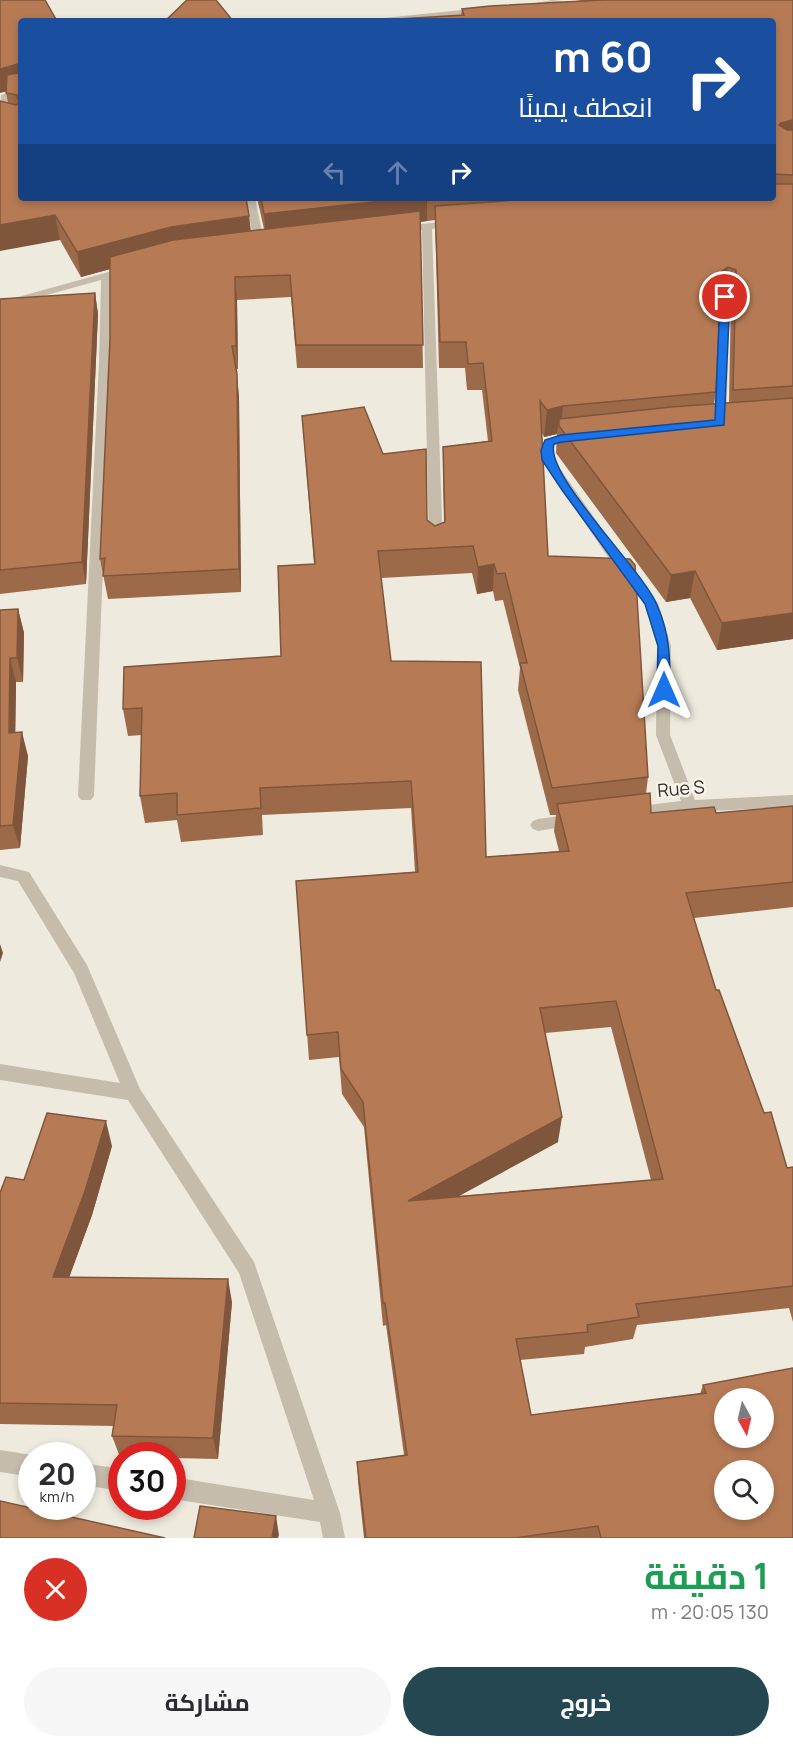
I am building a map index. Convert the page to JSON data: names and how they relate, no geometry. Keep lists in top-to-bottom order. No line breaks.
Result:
{"streets":{"street":["Rue S"]},"north":"bottom","page":{"turn":["60 m","انعطف يمينًا"],"speed":"20 km/h","limit":"30","heading":["1 دقيقة","130 m · 20:05"],"buttons":["خروج","مشاركة"]}}
